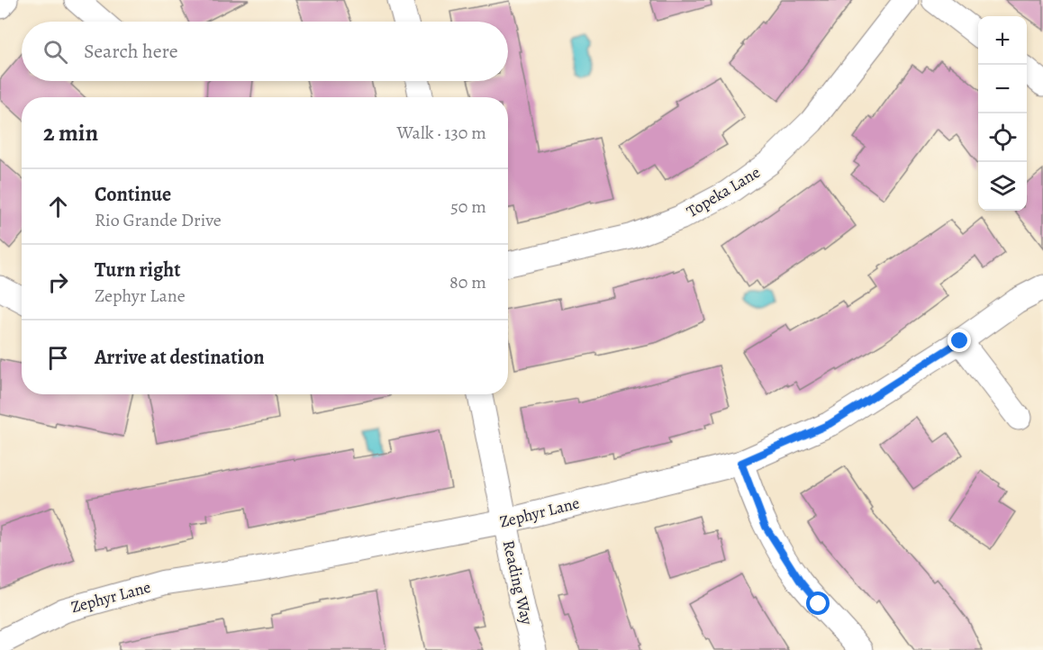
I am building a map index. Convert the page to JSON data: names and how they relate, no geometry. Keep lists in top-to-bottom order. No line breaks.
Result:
{"streets":{"street":["Topeka Lane","Zephyr Lane","Reading Way"]},"crossings":[["Zephyr Lane","Reading Way"]],"page":{"map_buttons":["+","−"],"search":"Search here","heading":["2 min","Walk · 130 m"],"list":[["Continue","Rio Grande Drive","50 m"],["Turn right","Zephyr Lane","80 m"],"Arrive at destination"]}}
